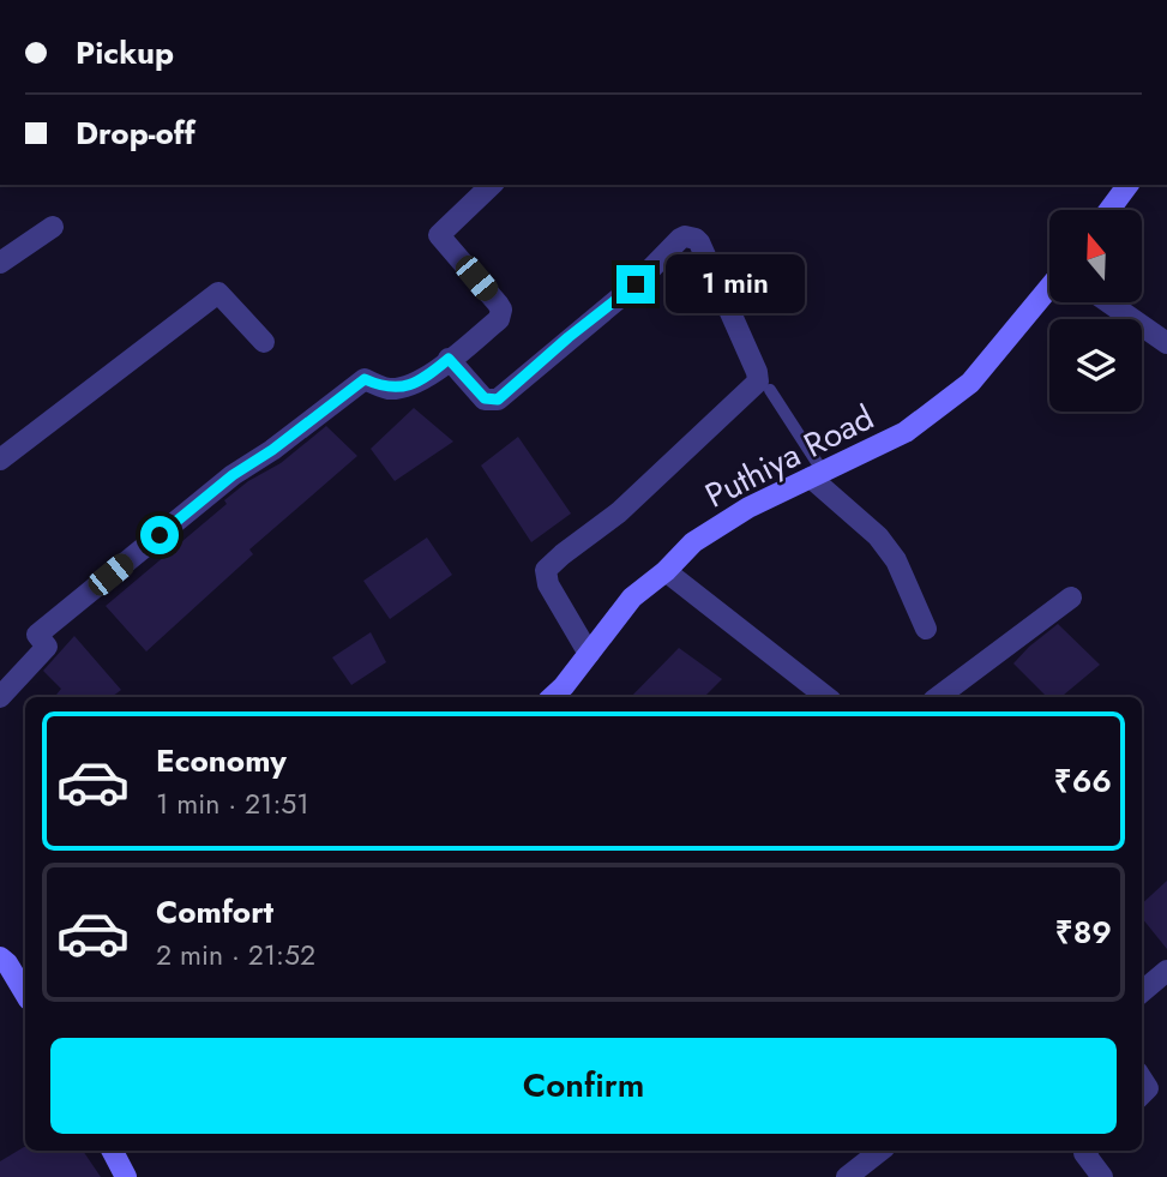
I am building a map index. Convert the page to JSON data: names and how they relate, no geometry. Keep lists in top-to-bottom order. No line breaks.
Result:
{"streets":{"street":["Puthiya Road"]},"north":"top","page":{"banner":["Pickup","Drop-off"],"bubble":"1 min","list":[{"name":"Economy","note":"1 min · 21:51","value":"₹66"},{"name":"Comfort","note":"2 min · 21:52","value":"₹89"}],"buttons":"Confirm"}}
